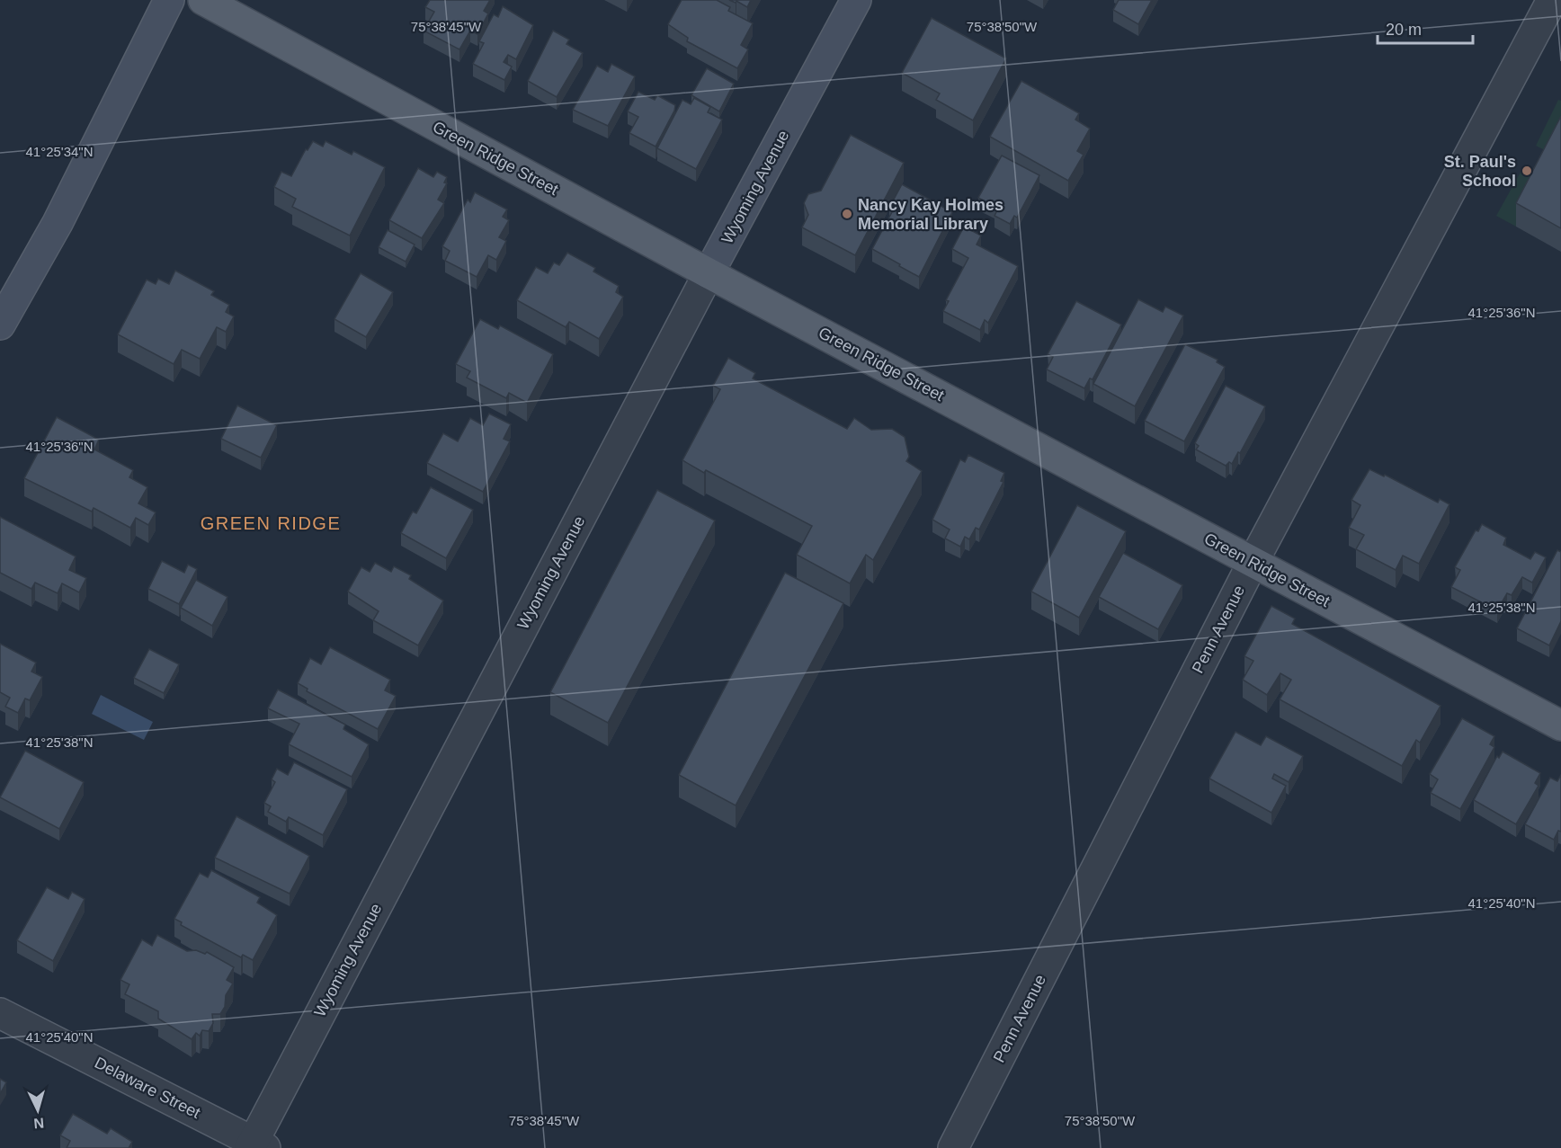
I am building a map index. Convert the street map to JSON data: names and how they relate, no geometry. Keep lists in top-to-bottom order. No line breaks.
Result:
{"streets":{"main road":["Green Ridge Street"],"street":["Wyoming Avenue","Penn Avenue","Delaware Street"]},"crossings":[["Green Ridge Street","Wyoming Avenue"],["Green Ridge Street","Penn Avenue"],["Wyoming Avenue","Delaware Street"]],"districts":["GREEN RIDGE"],"places":["St. Paul's School","Nancy Kay Holmes Memorial Library"],"scale_bar":"20 m","north":"bottom","coordinates":["75°38'45\"W","75°38'50\"W","41°25'34\"N","41°25'36\"N","41°25'38\"N","41°25'40\"N"]}
